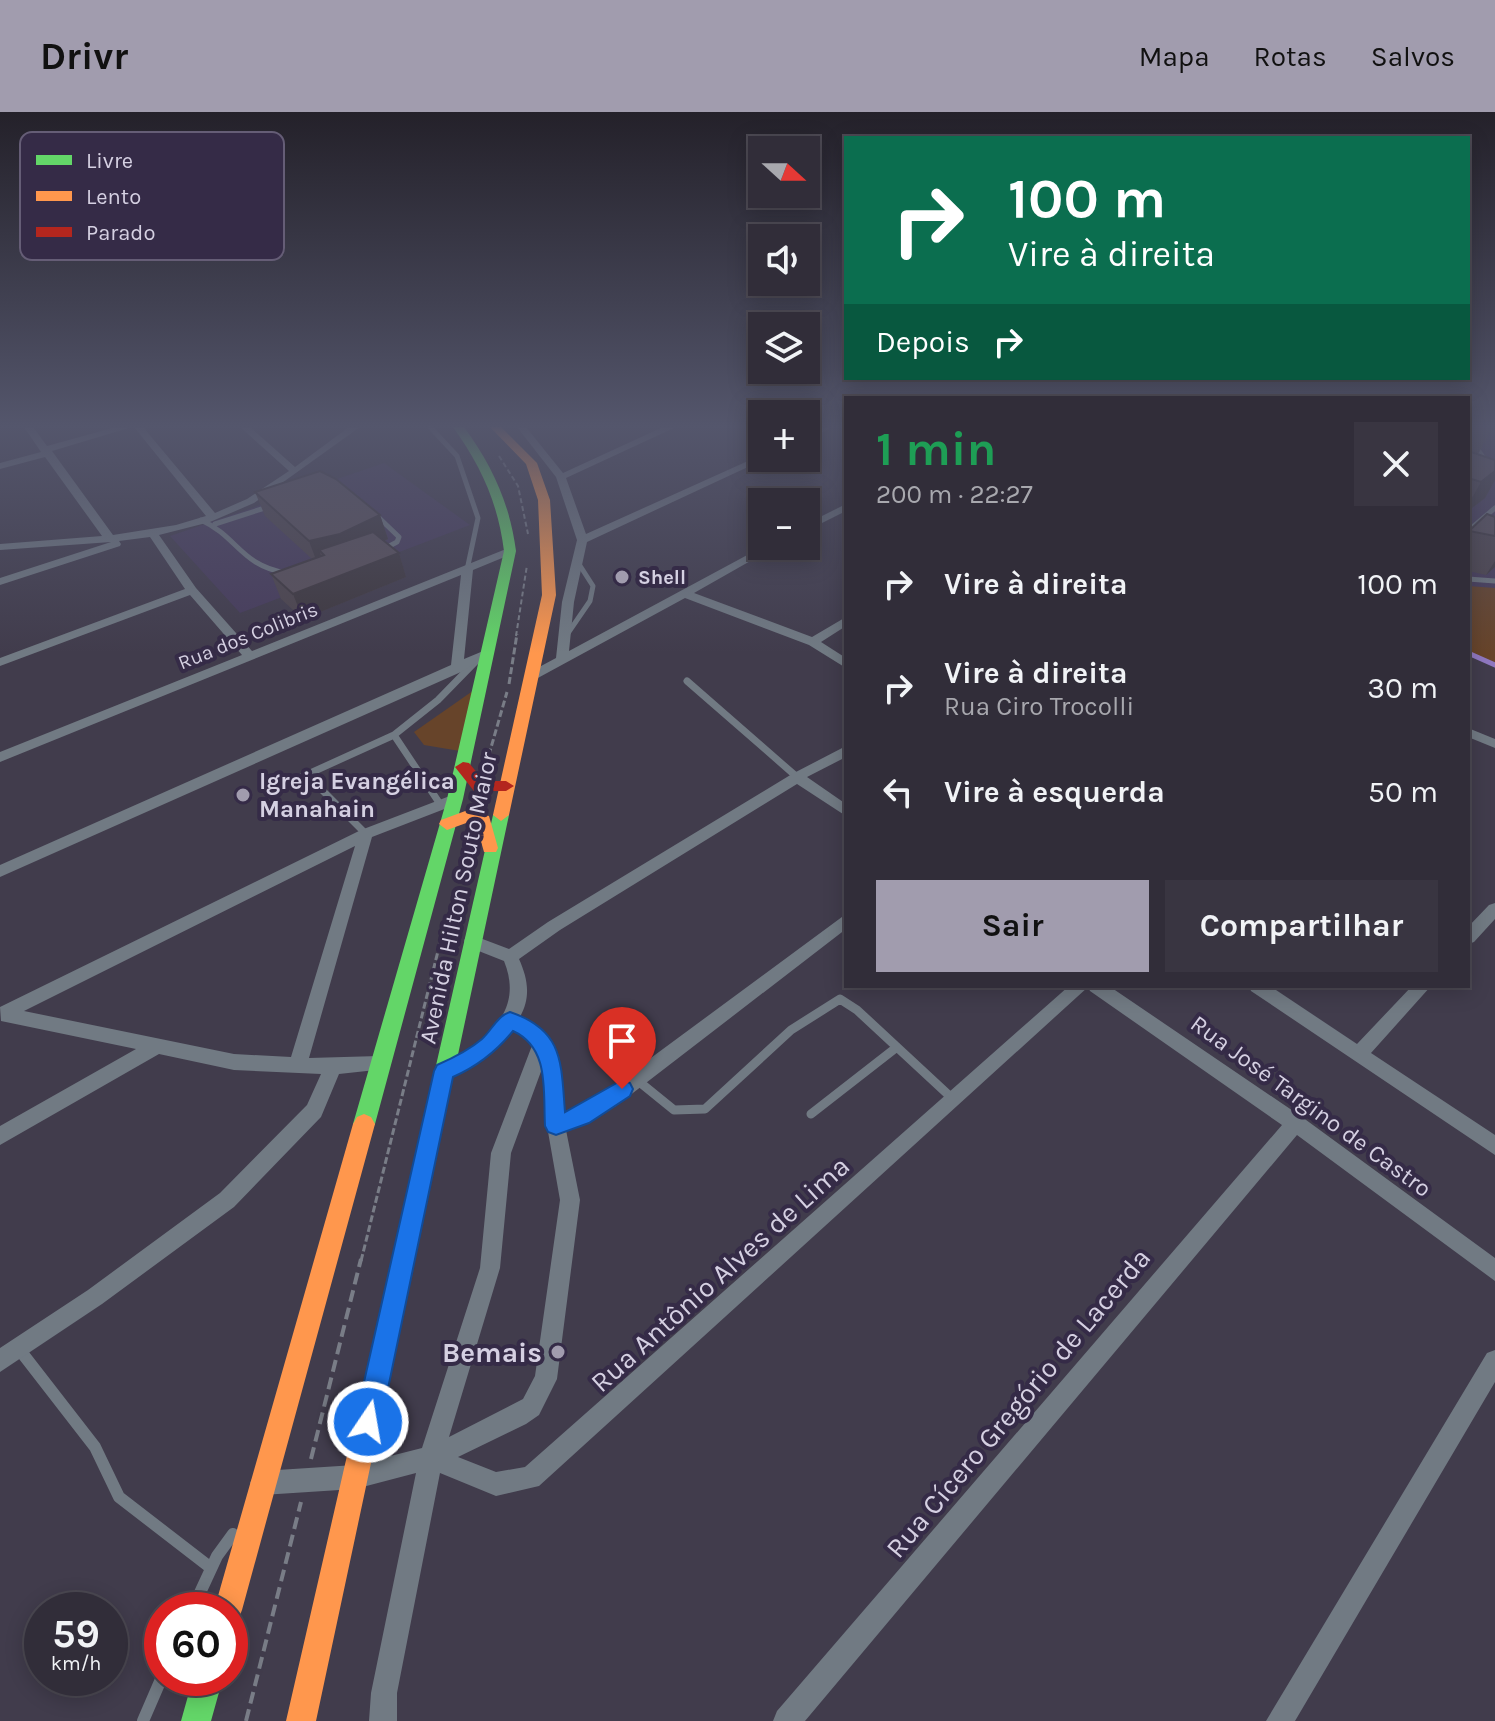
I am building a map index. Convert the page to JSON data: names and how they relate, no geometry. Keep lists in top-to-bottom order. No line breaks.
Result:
{"streets":{"main road":["Avenida Hilton Souto Maior"],"street":["Rua dos Colibris","Rua José Targino de Castro","Rua Antônio Alves de Lima","Rua Cícero Gregório de Lacerda"]},"crossings":[["Rua dos Colibris","Avenida Hilton Souto Maior"],["Rua José Targino de Castro","Rua Cícero Gregório de Lacerda"]],"places":["Shell","Igreja Evangélica Manahain","Bemais"],"legend":["Livre","Lento","Parado"],"north":"right","page":{"header":"Drivr","nav":["Mapa","Rotas","Salvos"],"map_buttons":["+","−"],"turn":["100 m","Vire à direita"],"then":"Depois","heading":["1 min","200 m · 22:27"],"list":[{"name":"Vire à direita","value":"100 m"},{"name":"Vire à direita","note":"Rua Ciro Trocolli","value":"30 m"},{"name":"Vire à esquerda","value":"50 m"}],"buttons":["Sair","Compartilhar"],"speed":"59 km/h","limit":"60"}}
